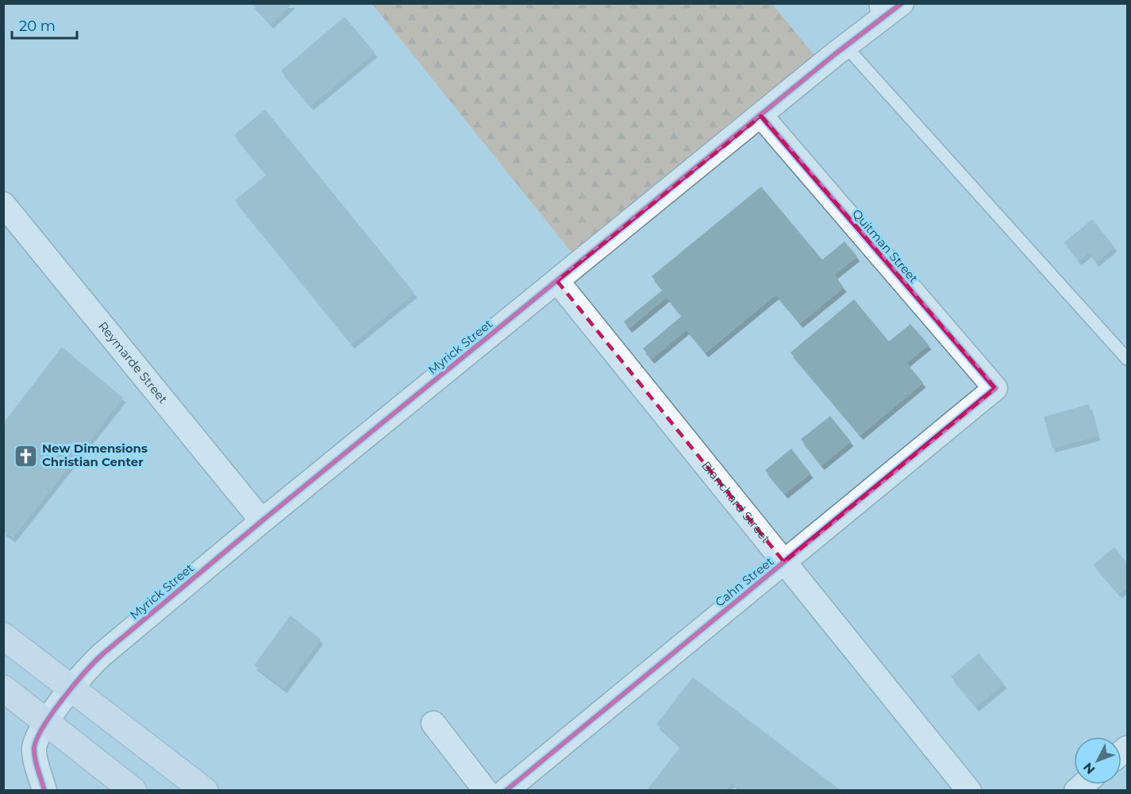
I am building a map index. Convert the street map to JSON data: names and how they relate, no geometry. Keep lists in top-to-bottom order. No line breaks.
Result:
{"streets":{"street":["Quitman Street","Myrick Street","Reymarde Street","Blanchard Street","Cahn Street"]},"crossings":[["Quitman Street","Myrick Street"],["Quitman Street","Cahn Street"],["Myrick Street","Reymarde Street"],["Myrick Street","Blanchard Street"],["Blanchard Street","Cahn Street"]],"places":{"church":["New Dimensions Christian Center"]},"scale_bar":"20 m","north":"bottom left"}
